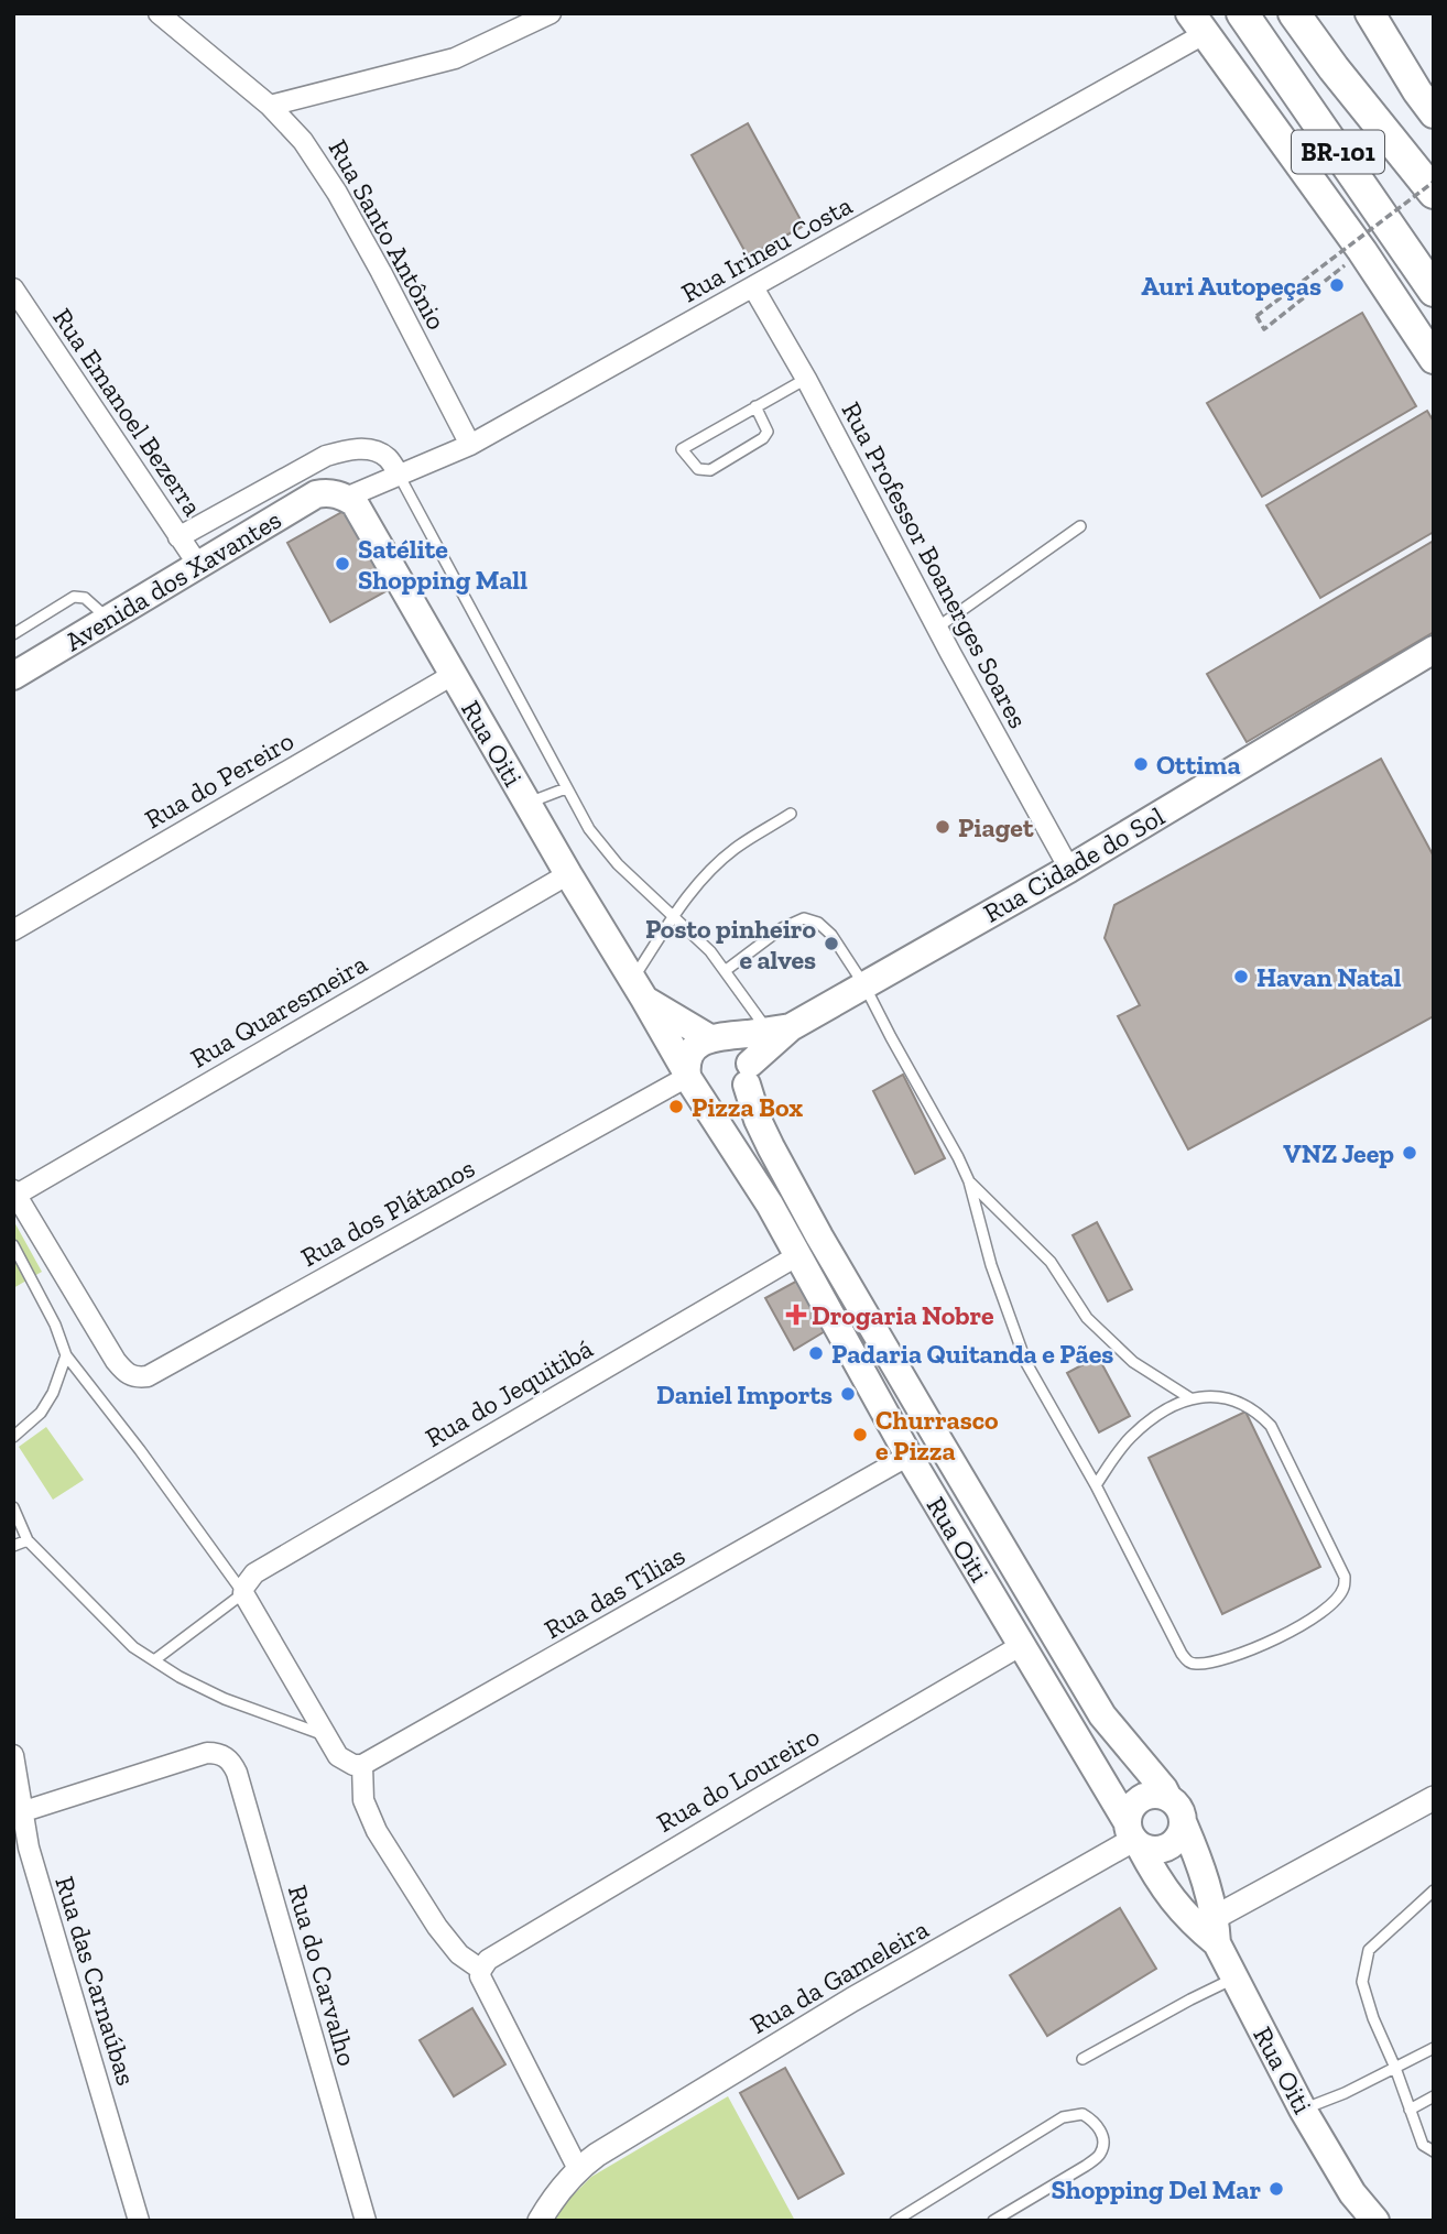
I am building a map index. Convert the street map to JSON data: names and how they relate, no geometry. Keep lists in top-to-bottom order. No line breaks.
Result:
{"streets":{"highway":["BR-101"],"main road":["Avenida dos Xavantes","Rua Oiti","Rua Cidade do Sol"],"street":["Rua Santo Antônio","Rua Irineu Costa","Rua Emanoel Bezerra","Rua Professor Boanerges Soares","Rua do Pereiro","Rua Quaresmeira","Rua dos Plátanos","Rua do Jequitibá","Rua das Tílias","Rua do Loureiro","Rua do Carvalho","Rua da Gameleira","Rua das Carnaúbas"]},"crossings":[["Rua Santo Antônio","Rua Irineu Costa"],["Rua Irineu Costa","Rua Professor Boanerges Soares"],["Rua Irineu Costa","Avenida dos Xavantes"],["Rua Irineu Costa","Rua Oiti"],["Rua Emanoel Bezerra","Avenida dos Xavantes"],["Rua Professor Boanerges Soares","Rua Cidade do Sol"],["Avenida dos Xavantes","Rua Oiti"],["Rua Oiti","Rua do Pereiro"],["Rua Oiti","Rua Cidade do Sol"],["Rua Oiti","Rua Quaresmeira"],["Rua Oiti","Rua dos Plátanos"],["Rua Oiti","Rua do Jequitibá"],["Rua Oiti","Rua das Tílias"],["Rua Oiti","Rua do Loureiro"],["Rua Oiti","Rua da Gameleira"],["Rua Cidade do Sol","Rua dos Plátanos"],["Rua Quaresmeira","Rua dos Plátanos"],["Rua do Carvalho","Rua das Carnaúbas"]],"places":{"other":["Auri Autopeças","Satélite Shopping Mall","Ottima","Piaget","Posto pinheiro e alves","Havan Natal","Pizza Box","VNZ Jeep","Padaria Quitanda e Pães","Daniel Imports","Churrasco e Pizza","Shopping Del Mar"],"health":["Drogaria Nobre"]}}
